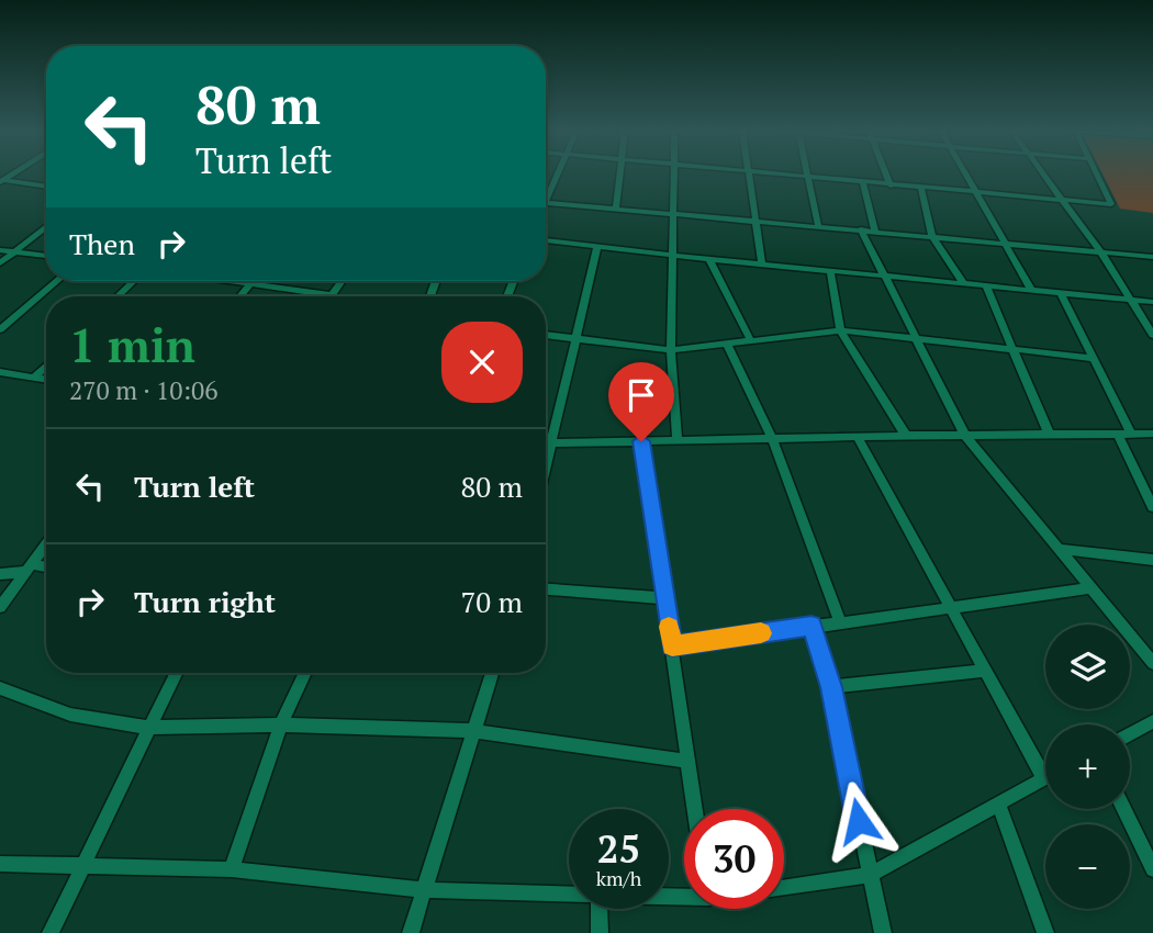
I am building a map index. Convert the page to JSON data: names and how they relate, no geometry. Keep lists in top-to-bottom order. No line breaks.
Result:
{"page":{"turn":["80 m","Turn left"],"then":"Then","heading":["1 min","270 m · 10:06"],"list":[{"name":"Turn left","value":"80 m"},{"name":"Turn right","value":"70 m"}],"map_buttons":["+","−"],"speed":"25 km/h","limit":"30"}}
